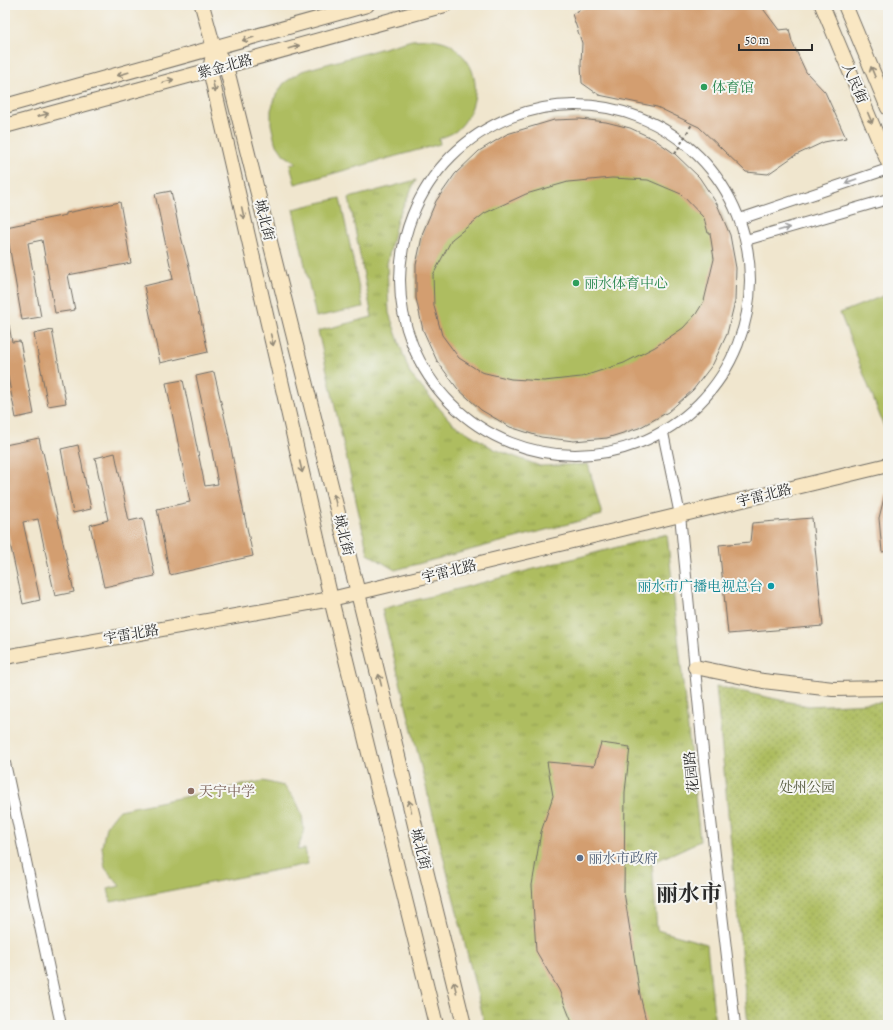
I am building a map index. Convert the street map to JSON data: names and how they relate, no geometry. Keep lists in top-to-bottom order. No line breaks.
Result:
{"streets":{"main road":["紫金北路","人民街","城北街","宇雷北路"],"street":["花园路"]},"crossings":[["紫金北路","城北街"],["城北街","宇雷北路"],["宇雷北路","花园路"]],"districts":["丽水市"],"parks":["处州公园"],"places":["体育馆","丽水体育中心","丽水市广播电视总台","天宁中学","丽水市政府"],"scale_bar":"50 m"}
